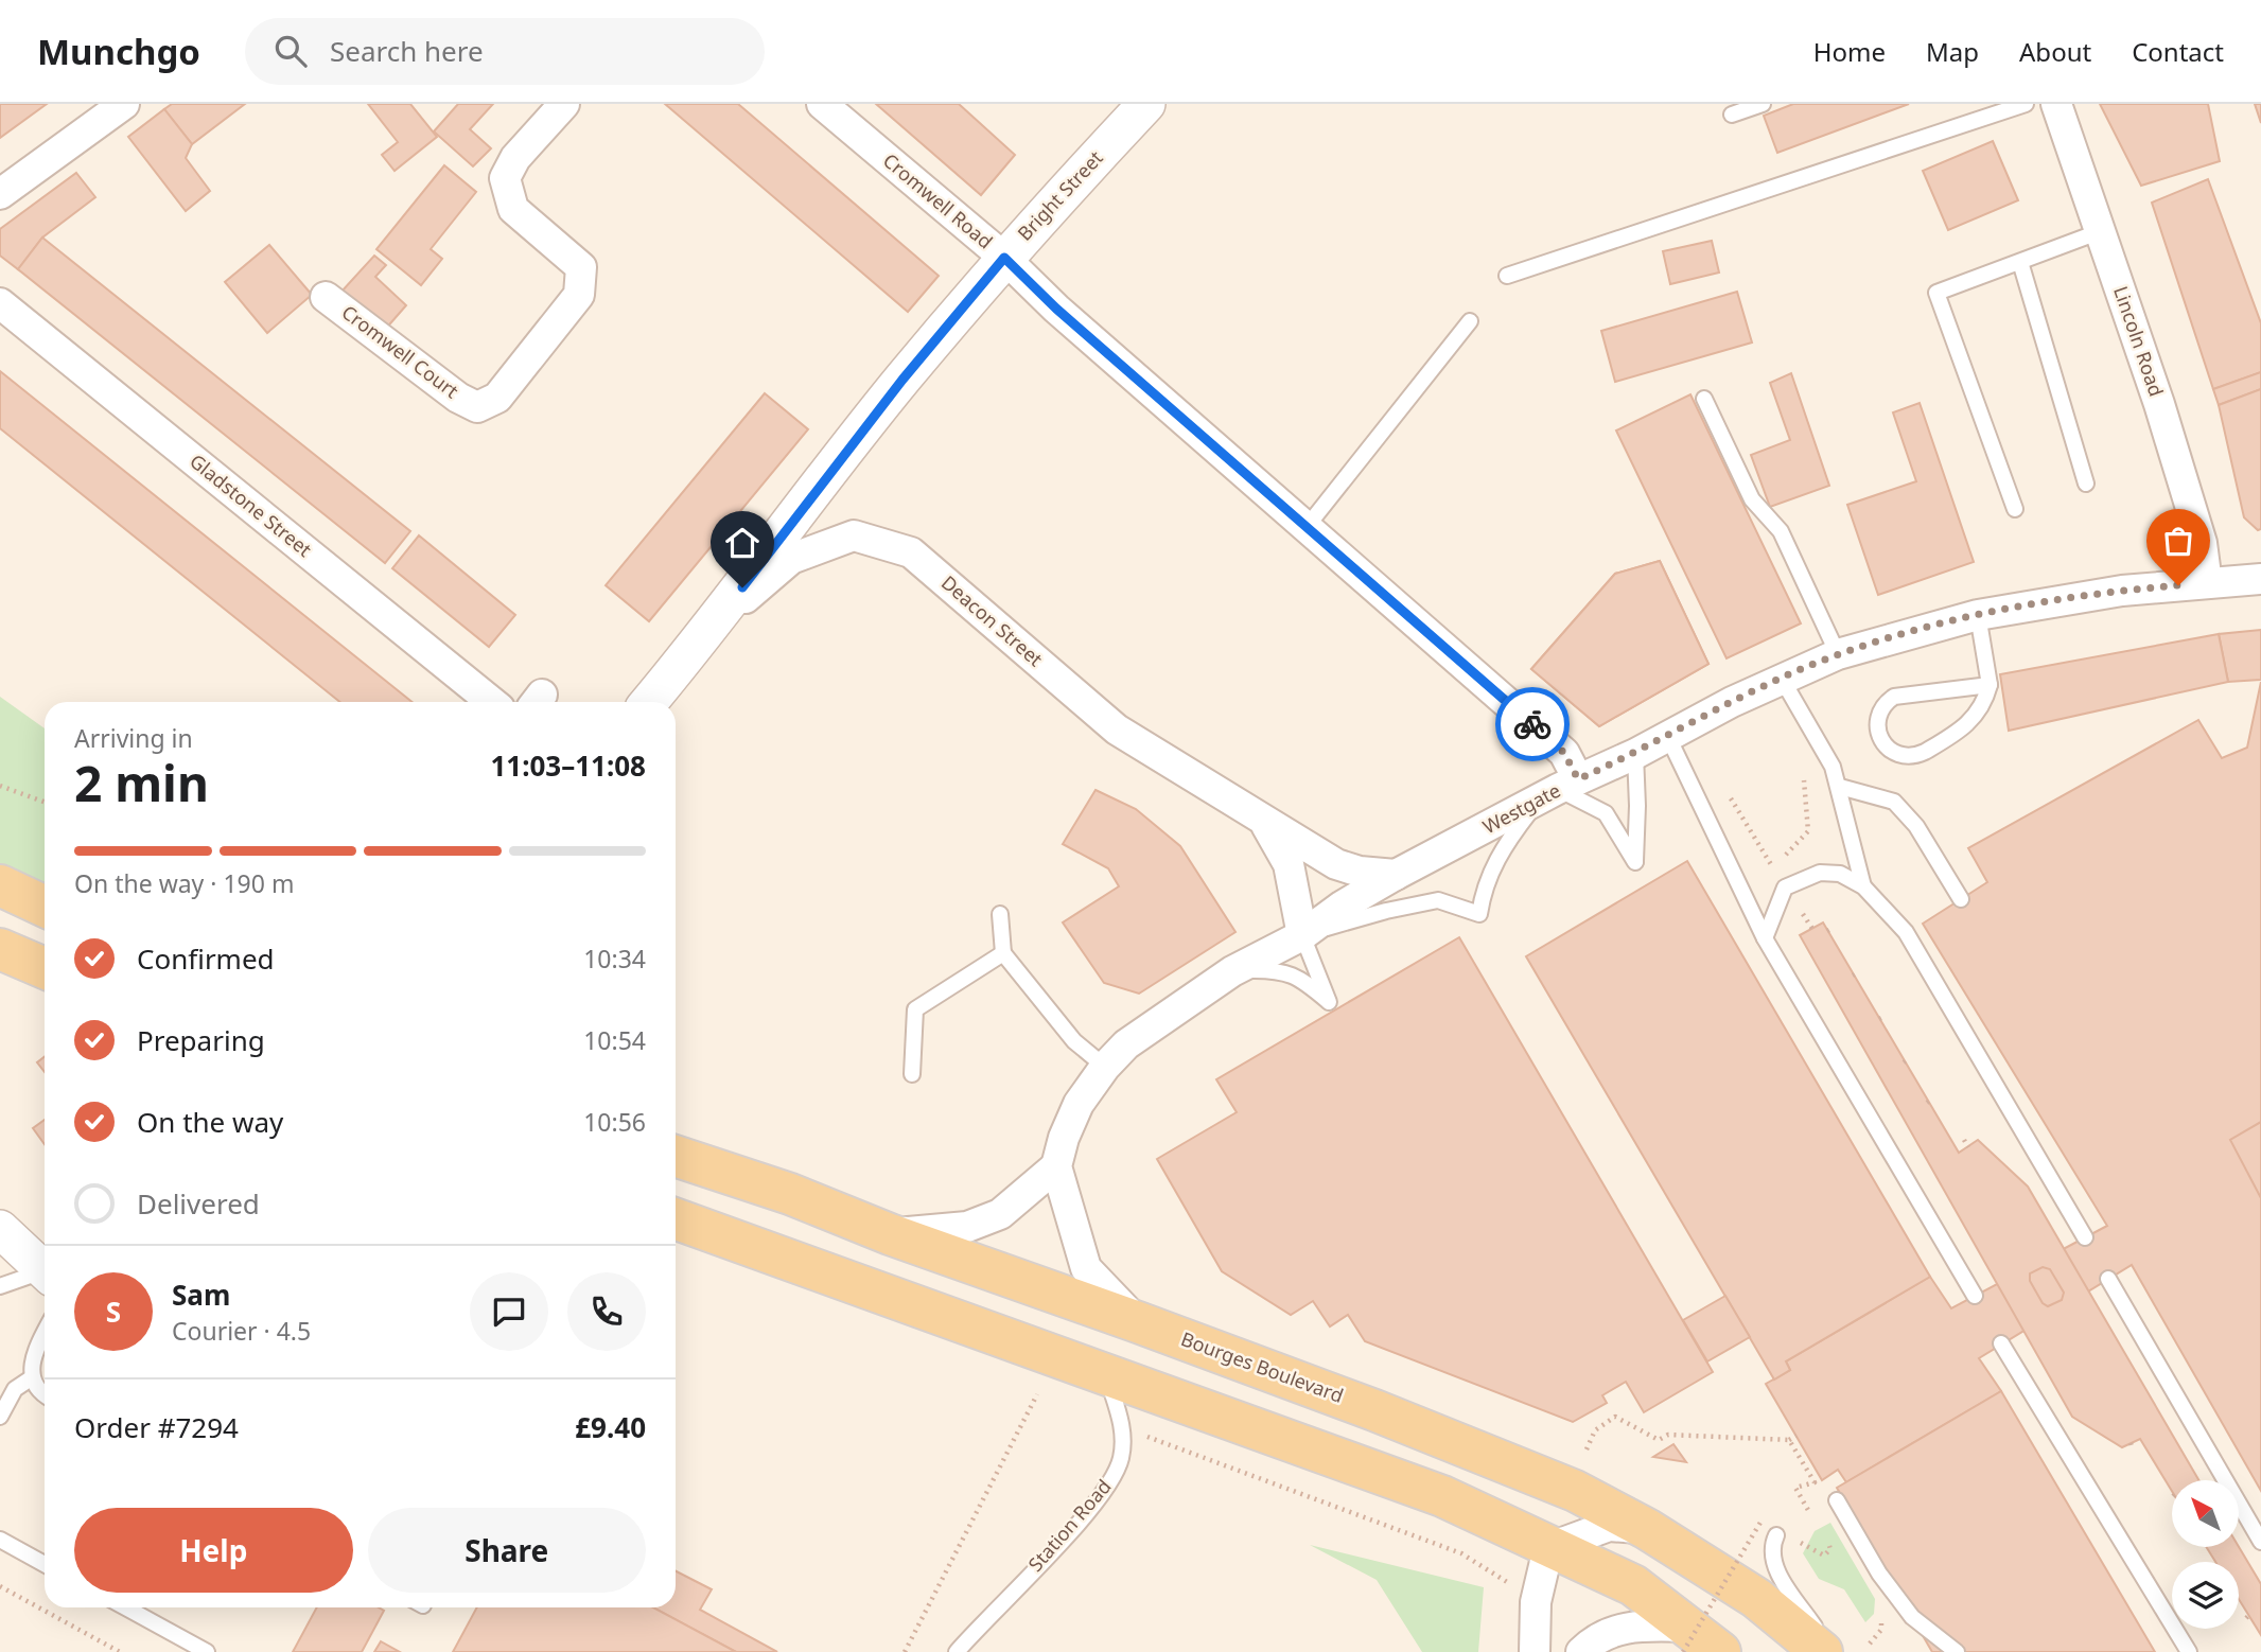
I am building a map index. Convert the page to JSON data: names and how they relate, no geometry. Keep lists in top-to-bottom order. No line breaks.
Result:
{"streets":{"main road":["Bourges Boulevard"],"street":["Bright Street","Cromwell Road","Lincoln Road","Cromwell Court","Gladstone Street","Deacon Street","Westgate"],"lane":["Station Road"]},"crossings":[["Bright Street","Cromwell Road"],["Bright Street","Deacon Street"],["Cromwell Road","Westgate"],["Lincoln Road","Westgate"],["Deacon Street","Westgate"]],"north":"top left","page":{"header":"Munchgo","search":"Search here","nav":["Home","Map","About","Contact"],"heading":["2 min","Arriving in","11:03–11:08"],"panel":["Sam","Courier · 4.5","Order #7294","£9.40"],"bar":"On the way · 190 m","list":[["Confirmed","10:34"],["Preparing","10:54"],["On the way","10:56"],"Delivered"],"round":"S","buttons":["Help","Share"]}}
